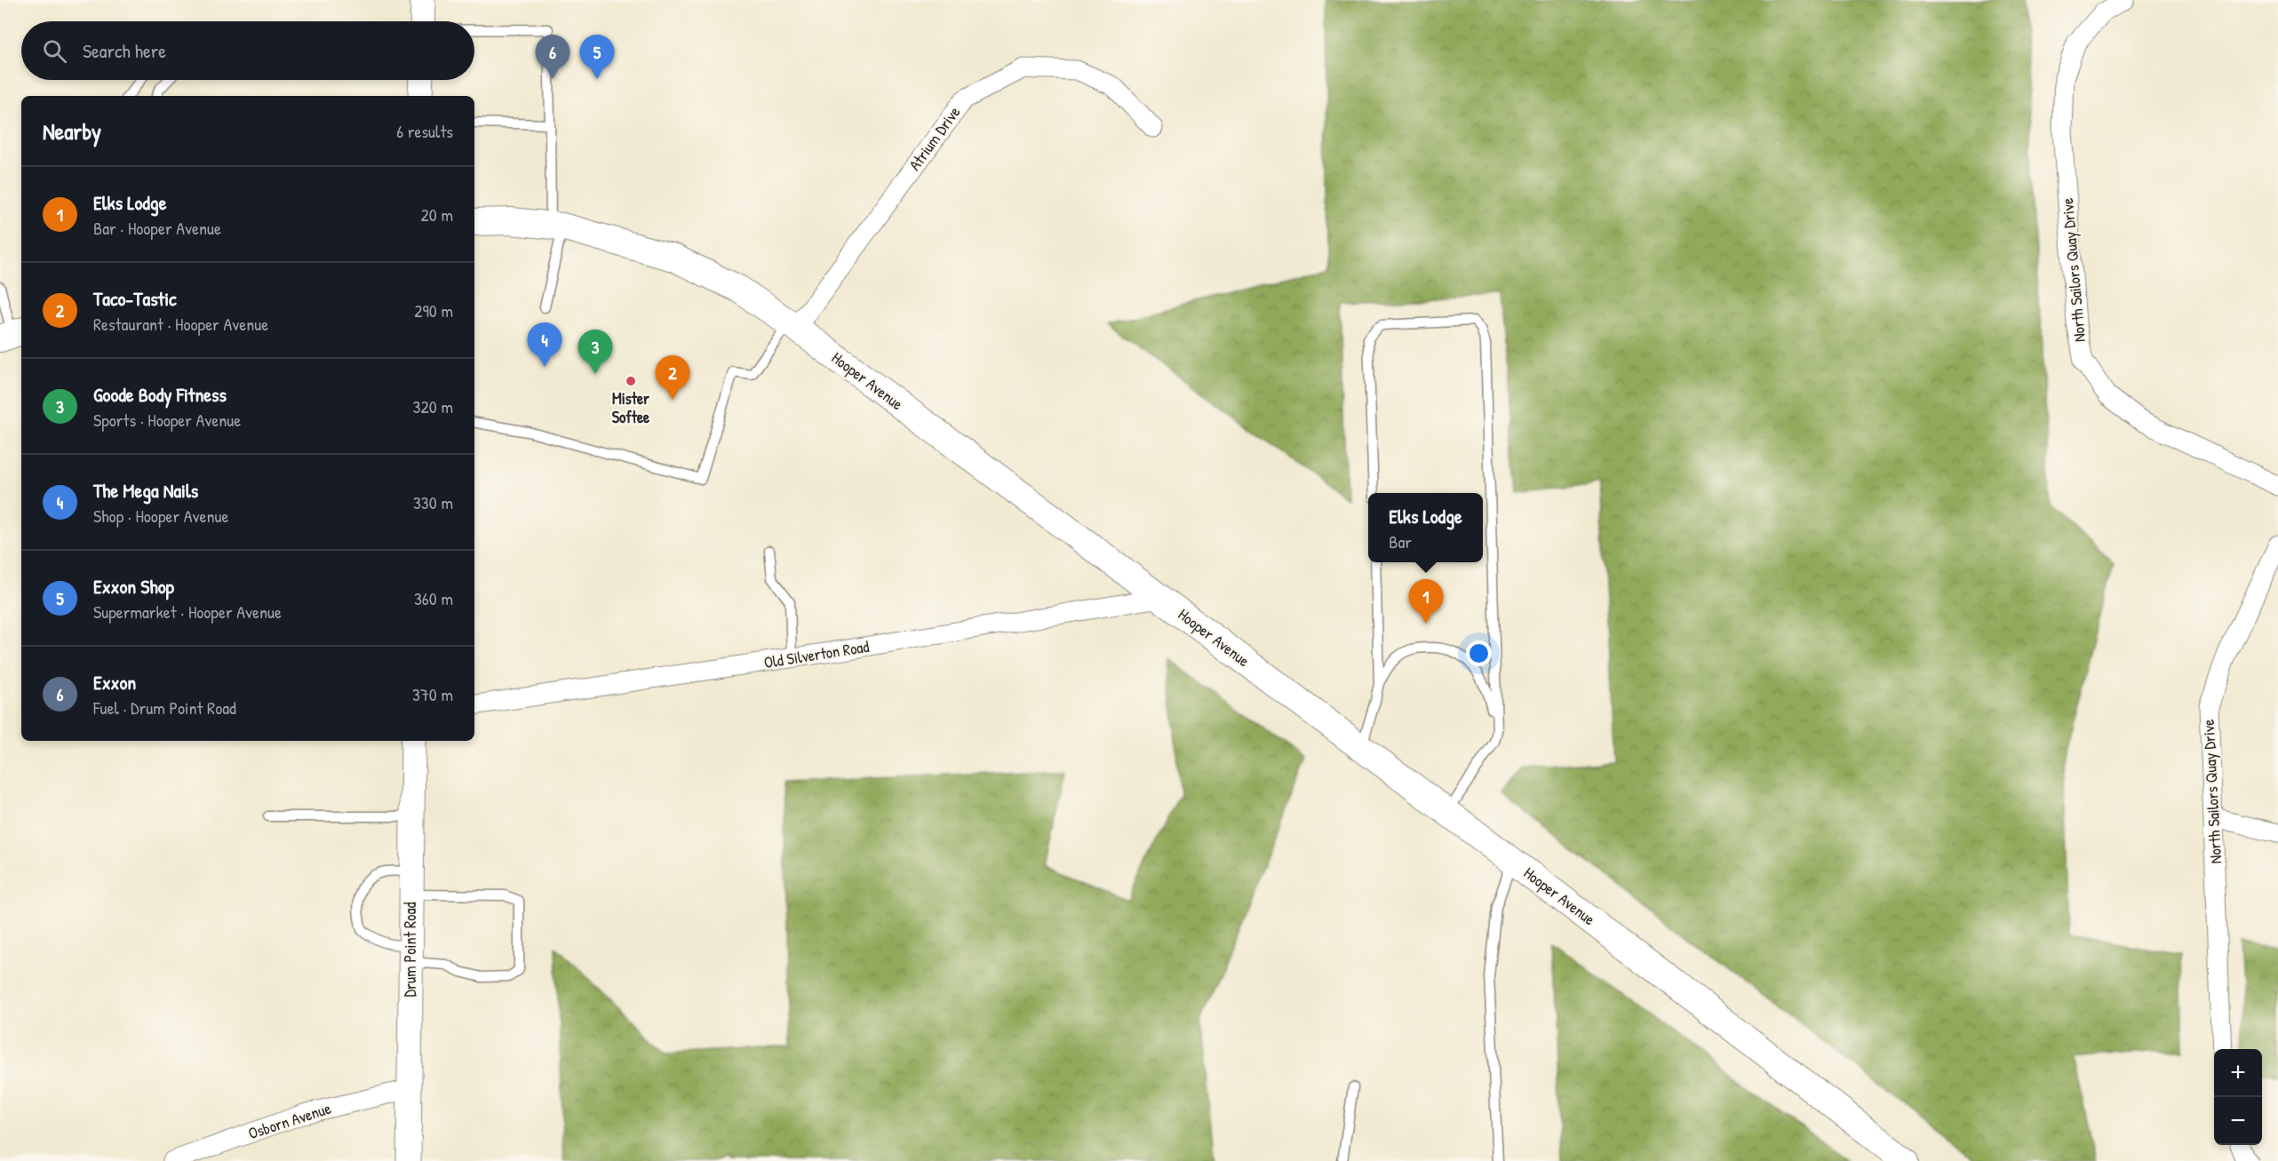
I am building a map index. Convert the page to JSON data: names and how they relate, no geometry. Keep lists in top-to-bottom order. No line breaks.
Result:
{"streets":{"main road":["Hooper Avenue"],"street":["Atrium Drive","North Sailors Quay Drive","Old Silverton Road","Drum Point Road","Osborn Avenue"]},"crossings":[["Atrium Drive","Hooper Avenue"],["Hooper Avenue","Old Silverton Road"],["Drum Point Road","Osborn Avenue"]],"places":["Mister Softee"],"page":{"search":"Search here","pins":["5","6","4","3","2","1"],"heading":["Nearby","6 results"],"list":[{"mark":"1","name":"Elks Lodge","note":"Bar · Hooper Avenue","value":"20 m"},{"mark":"2","name":"Taco-Tastic","note":"Restaurant · Hooper Avenue","value":"290 m"},{"mark":"3","name":"Goode Body Fitness","note":"Sports · Hooper Avenue","value":"320 m"},{"mark":"4","name":"The Mega Nails","note":"Shop · Hooper Avenue","value":"330 m"},{"mark":"5","name":"Exxon Shop","note":"Supermarket · Hooper Avenue","value":"360 m"},{"mark":"6","name":"Exxon","note":"Fuel · Drum Point Road","value":"370 m"}],"popup":["Elks Lodge","Bar"],"map_buttons":["+","−"]}}
